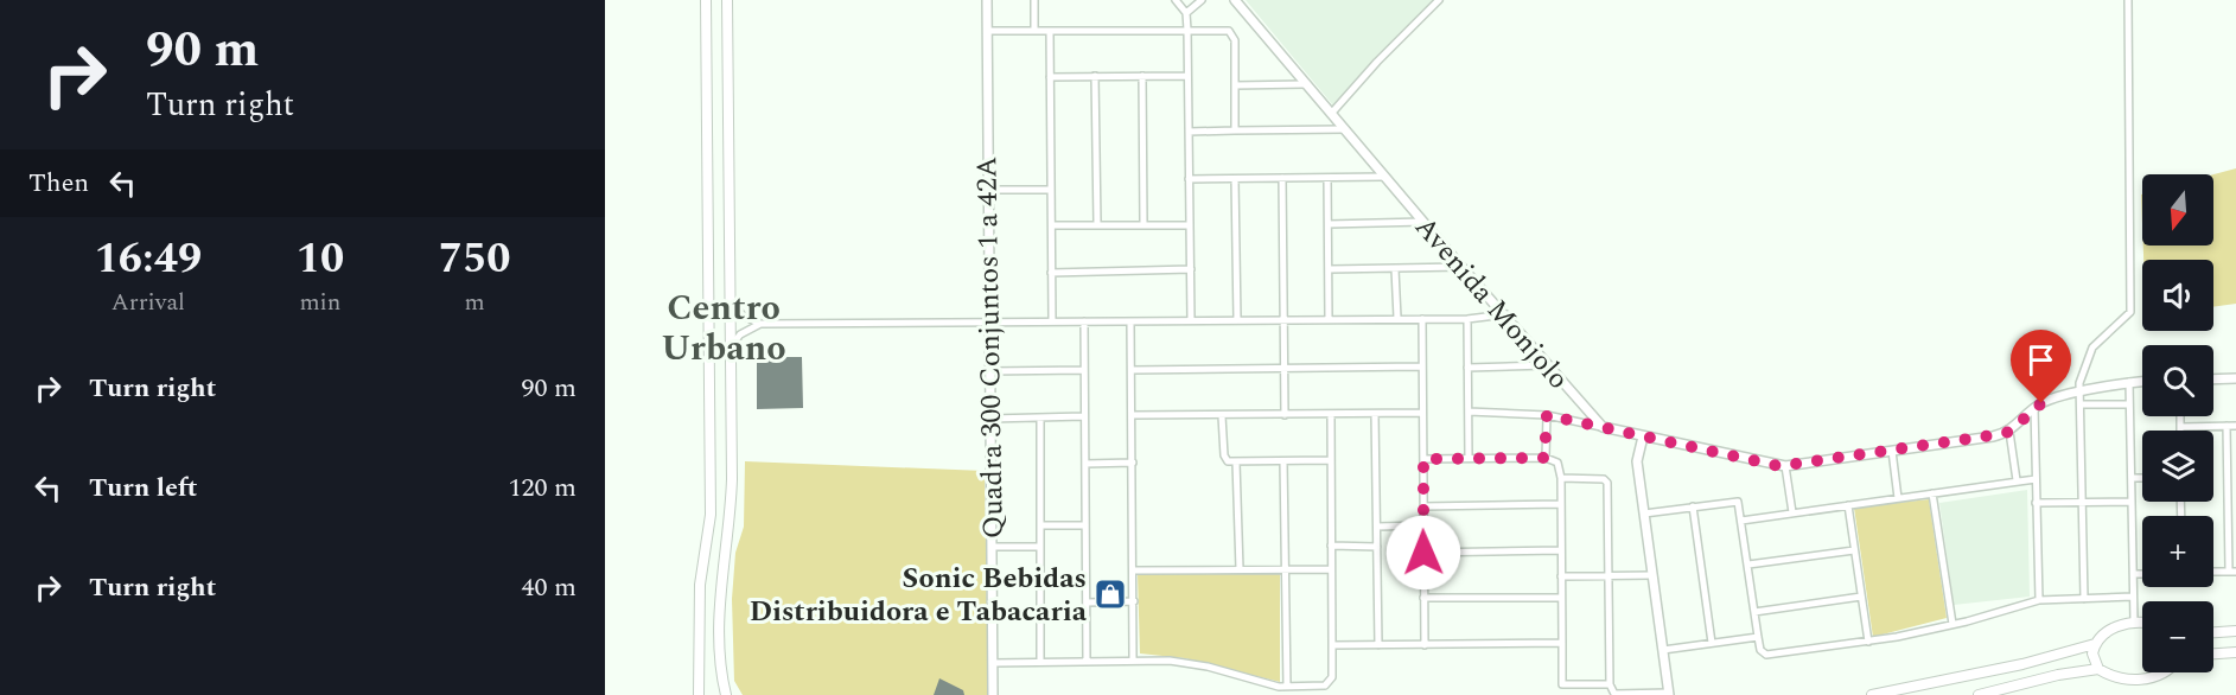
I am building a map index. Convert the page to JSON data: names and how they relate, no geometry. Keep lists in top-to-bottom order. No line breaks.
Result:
{"streets":{"street":["Avenida Monjolo","Quadra 300 Conjuntos 1 a 42A"]},"districts":["Centro Urbano"],"places":{"shop":["Sonic Bebidas Distribuidora e Tabacaria"]},"north":"bottom","page":{"turn":["90 m","Turn right"],"then":"Then","map_buttons":["+","−"],"eta":["16:49","Arrival","10","min","750","m"],"list":[{"name":"Turn right","value":"90 m"},{"name":"Turn left","value":"120 m"},{"name":"Turn right","value":"40 m"}]}}
